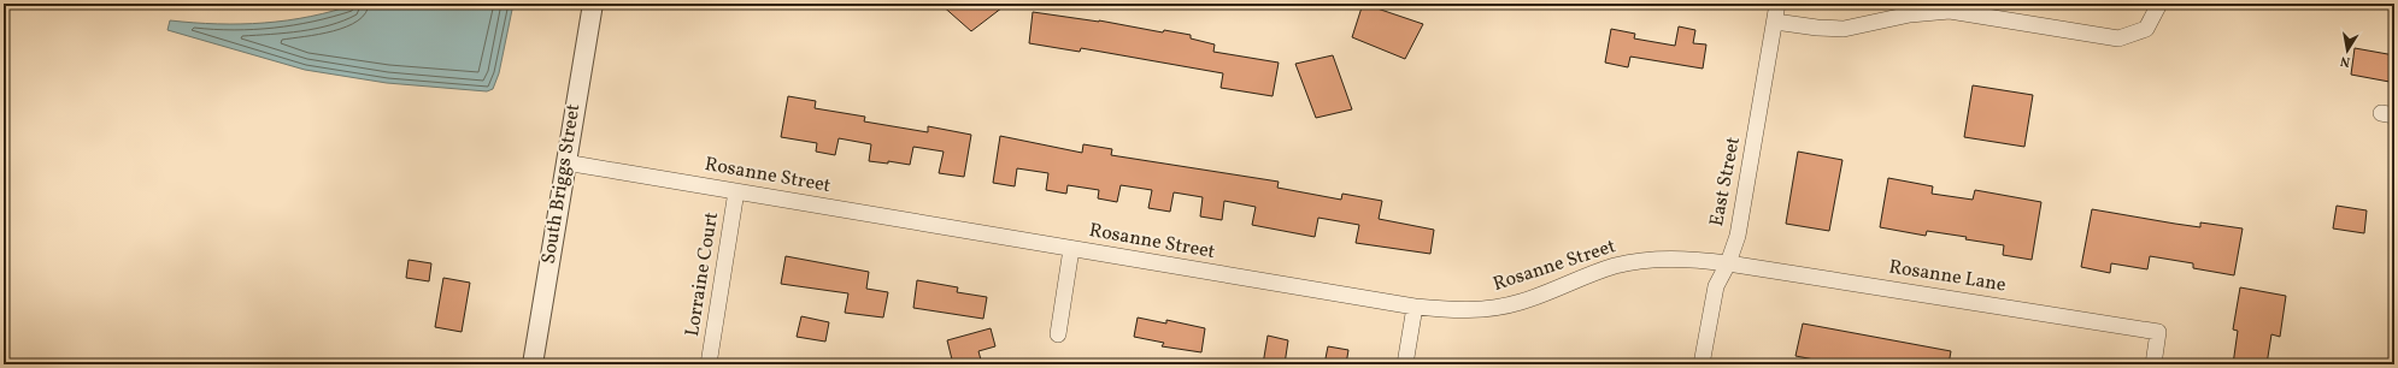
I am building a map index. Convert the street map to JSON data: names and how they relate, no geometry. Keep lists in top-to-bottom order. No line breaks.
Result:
{"streets":{"street":["Rosanne Street","East Street","South Briggs Street","Lorraine Court","Rosanne Lane"]},"crossings":[["Rosanne Street","East Street"],["Rosanne Street","South Briggs Street"],["Rosanne Street","Lorraine Court"],["Rosanne Street","Rosanne Lane"],["East Street","Rosanne Lane"]],"north":"bottom"}
